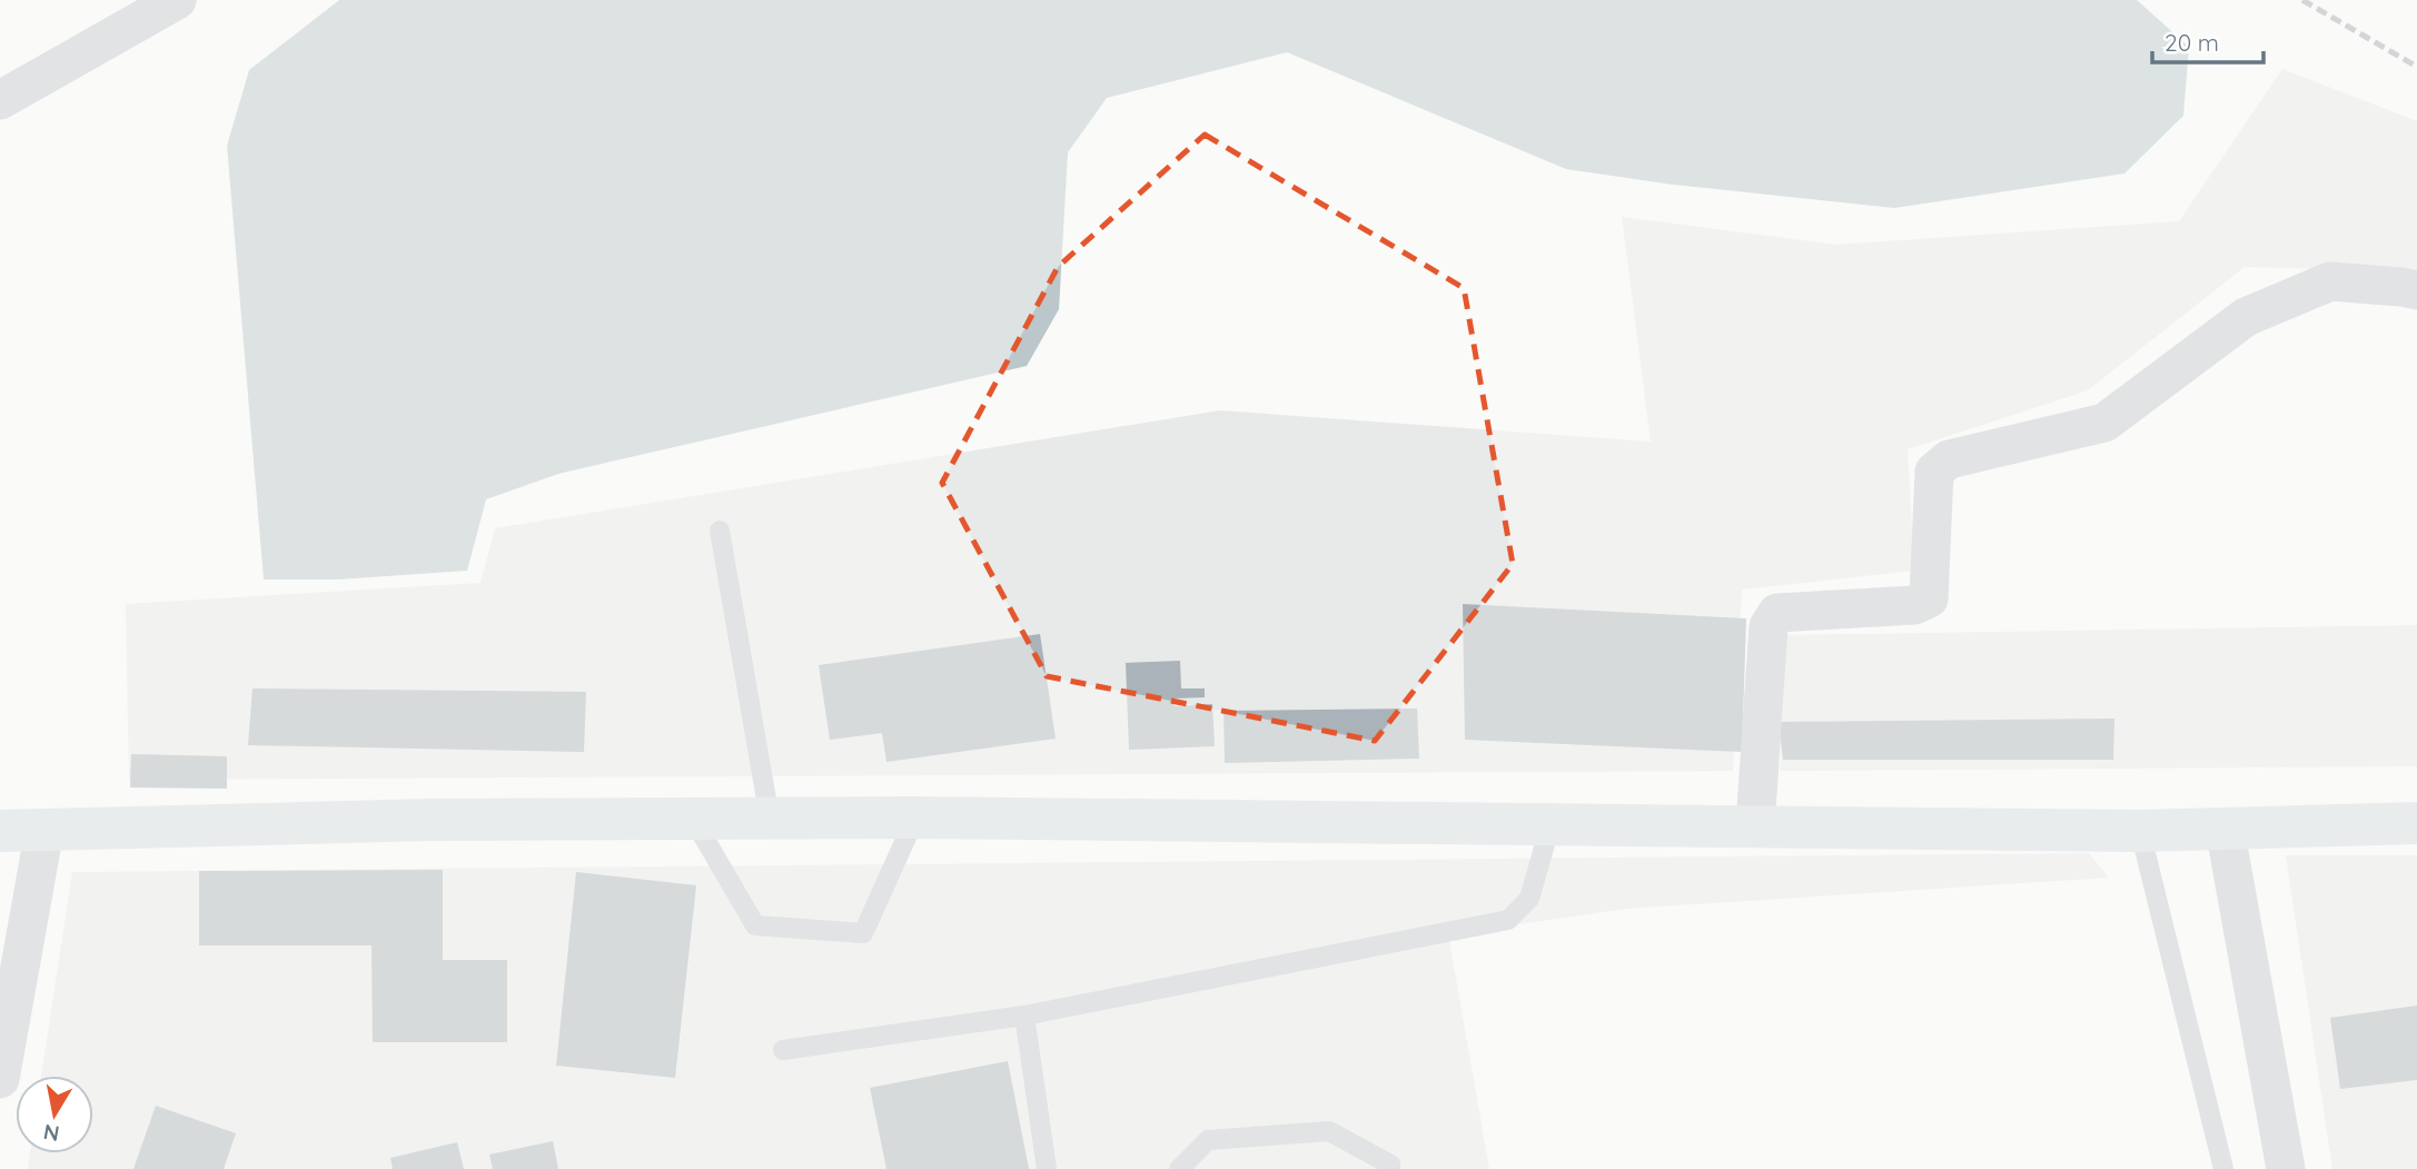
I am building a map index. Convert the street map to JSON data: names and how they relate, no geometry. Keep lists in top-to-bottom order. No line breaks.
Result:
{"scale_bar":"20 m","north":"bottom"}
